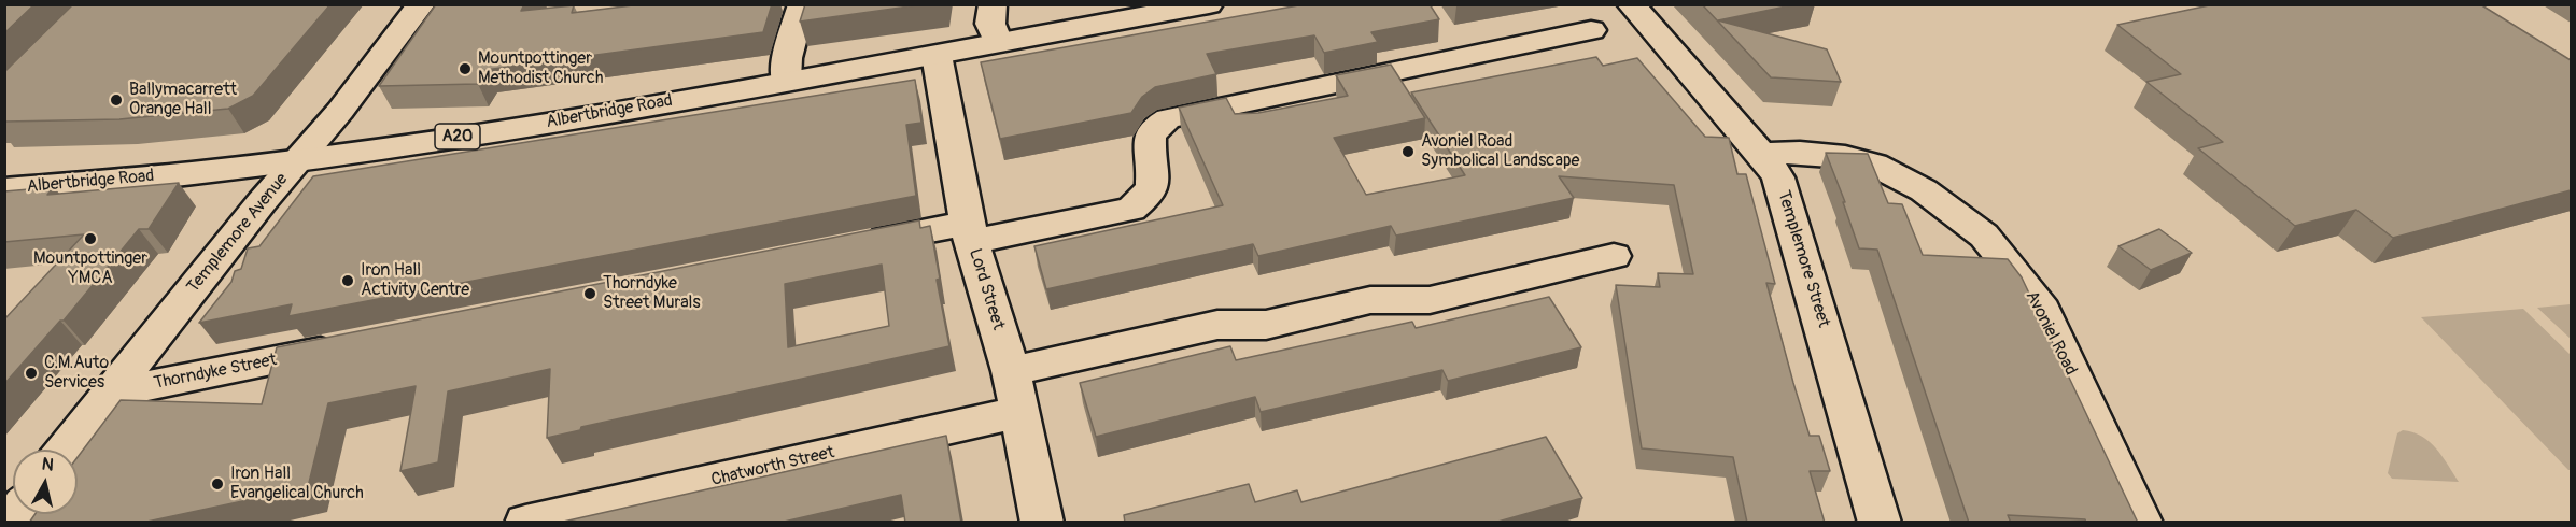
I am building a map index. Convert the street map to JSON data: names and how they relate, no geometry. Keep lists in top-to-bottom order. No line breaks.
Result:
{"streets":{"street":["Albertbridge Road","A20","Templemore Avenue","Templemore Street","Lord Street","Avoniel Road","Thorndyke Street","Chatworth Street"]},"crossings":[["Albertbridge Road","Templemore Avenue"],["Albertbridge Road","Lord Street"],["Templemore Avenue","Thorndyke Street"],["Templemore Street","Avoniel Road"],["Lord Street","Chatworth Street"]],"places":["Mountpottinger Methodist Church","Ballymacarrett Orange Hall","Avoniel Road Symbolical Landscape","Mountpottinger YMCA","Iron Hall Activity Centre","Thorndyke Street Murals","C.M.Auto Services","Iron Hall Evangelical Church"],"north":"top"}
